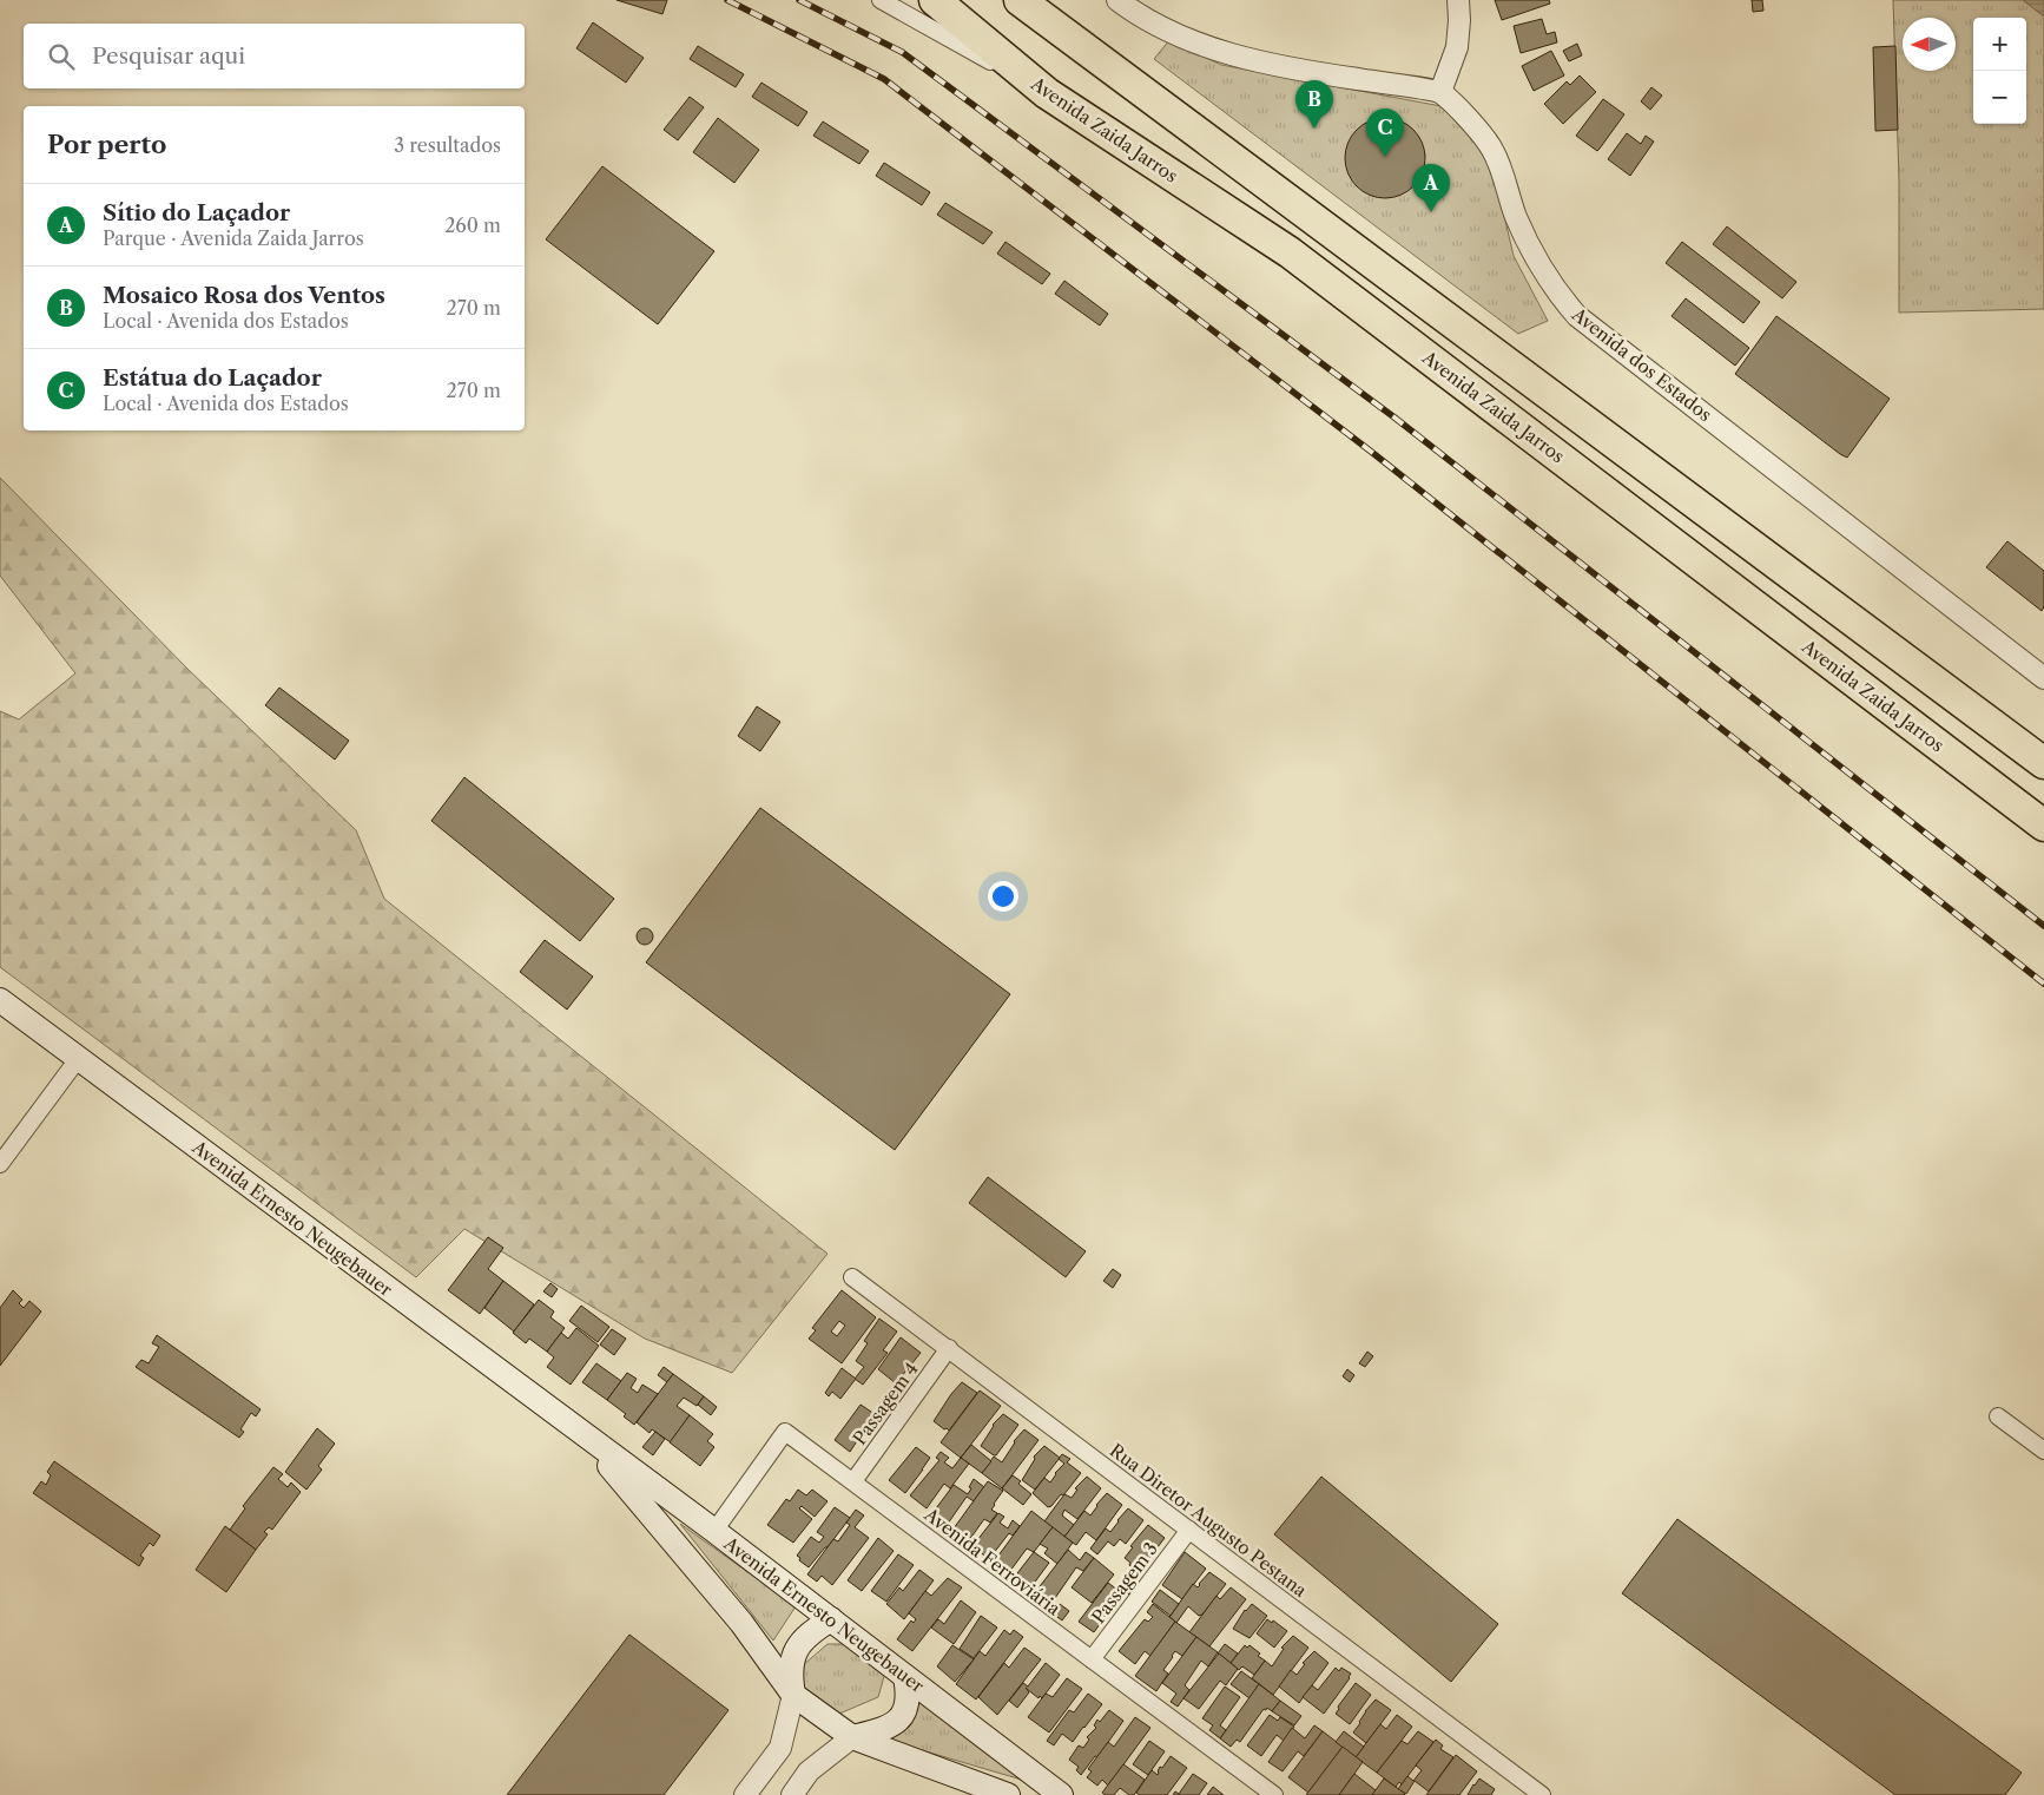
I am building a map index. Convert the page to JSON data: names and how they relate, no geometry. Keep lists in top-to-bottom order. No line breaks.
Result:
{"streets":{"highway":["Avenida Zaida Jarros"],"main road":["Avenida Ernesto Neugebauer"],"street":["Avenida dos Estados","Passagem 4","Rua Diretor Augusto Pestana","Avenida Ferroviária","Passagem 3"]},"crossings":[["Avenida Ernesto Neugebauer","Avenida Ferroviária"],["Passagem 4","Rua Diretor Augusto Pestana"],["Passagem 4","Avenida Ferroviária"],["Rua Diretor Augusto Pestana","Passagem 3"],["Avenida Ferroviária","Passagem 3"]],"north":"left","page":{"map_buttons":["+","−"],"search":"Pesquisar aqui","pins":["B","C","A"],"heading":["Por perto","3 resultados"],"list":[{"mark":"A","name":"Sítio do Laçador","note":"Parque · Avenida Zaida Jarros","value":"260 m"},{"mark":"B","name":"Mosaico Rosa dos Ventos","note":"Local · Avenida dos Estados","value":"270 m"},{"mark":"C","name":"Estátua do Laçador","note":"Local · Avenida dos Estados","value":"270 m"}]}}
